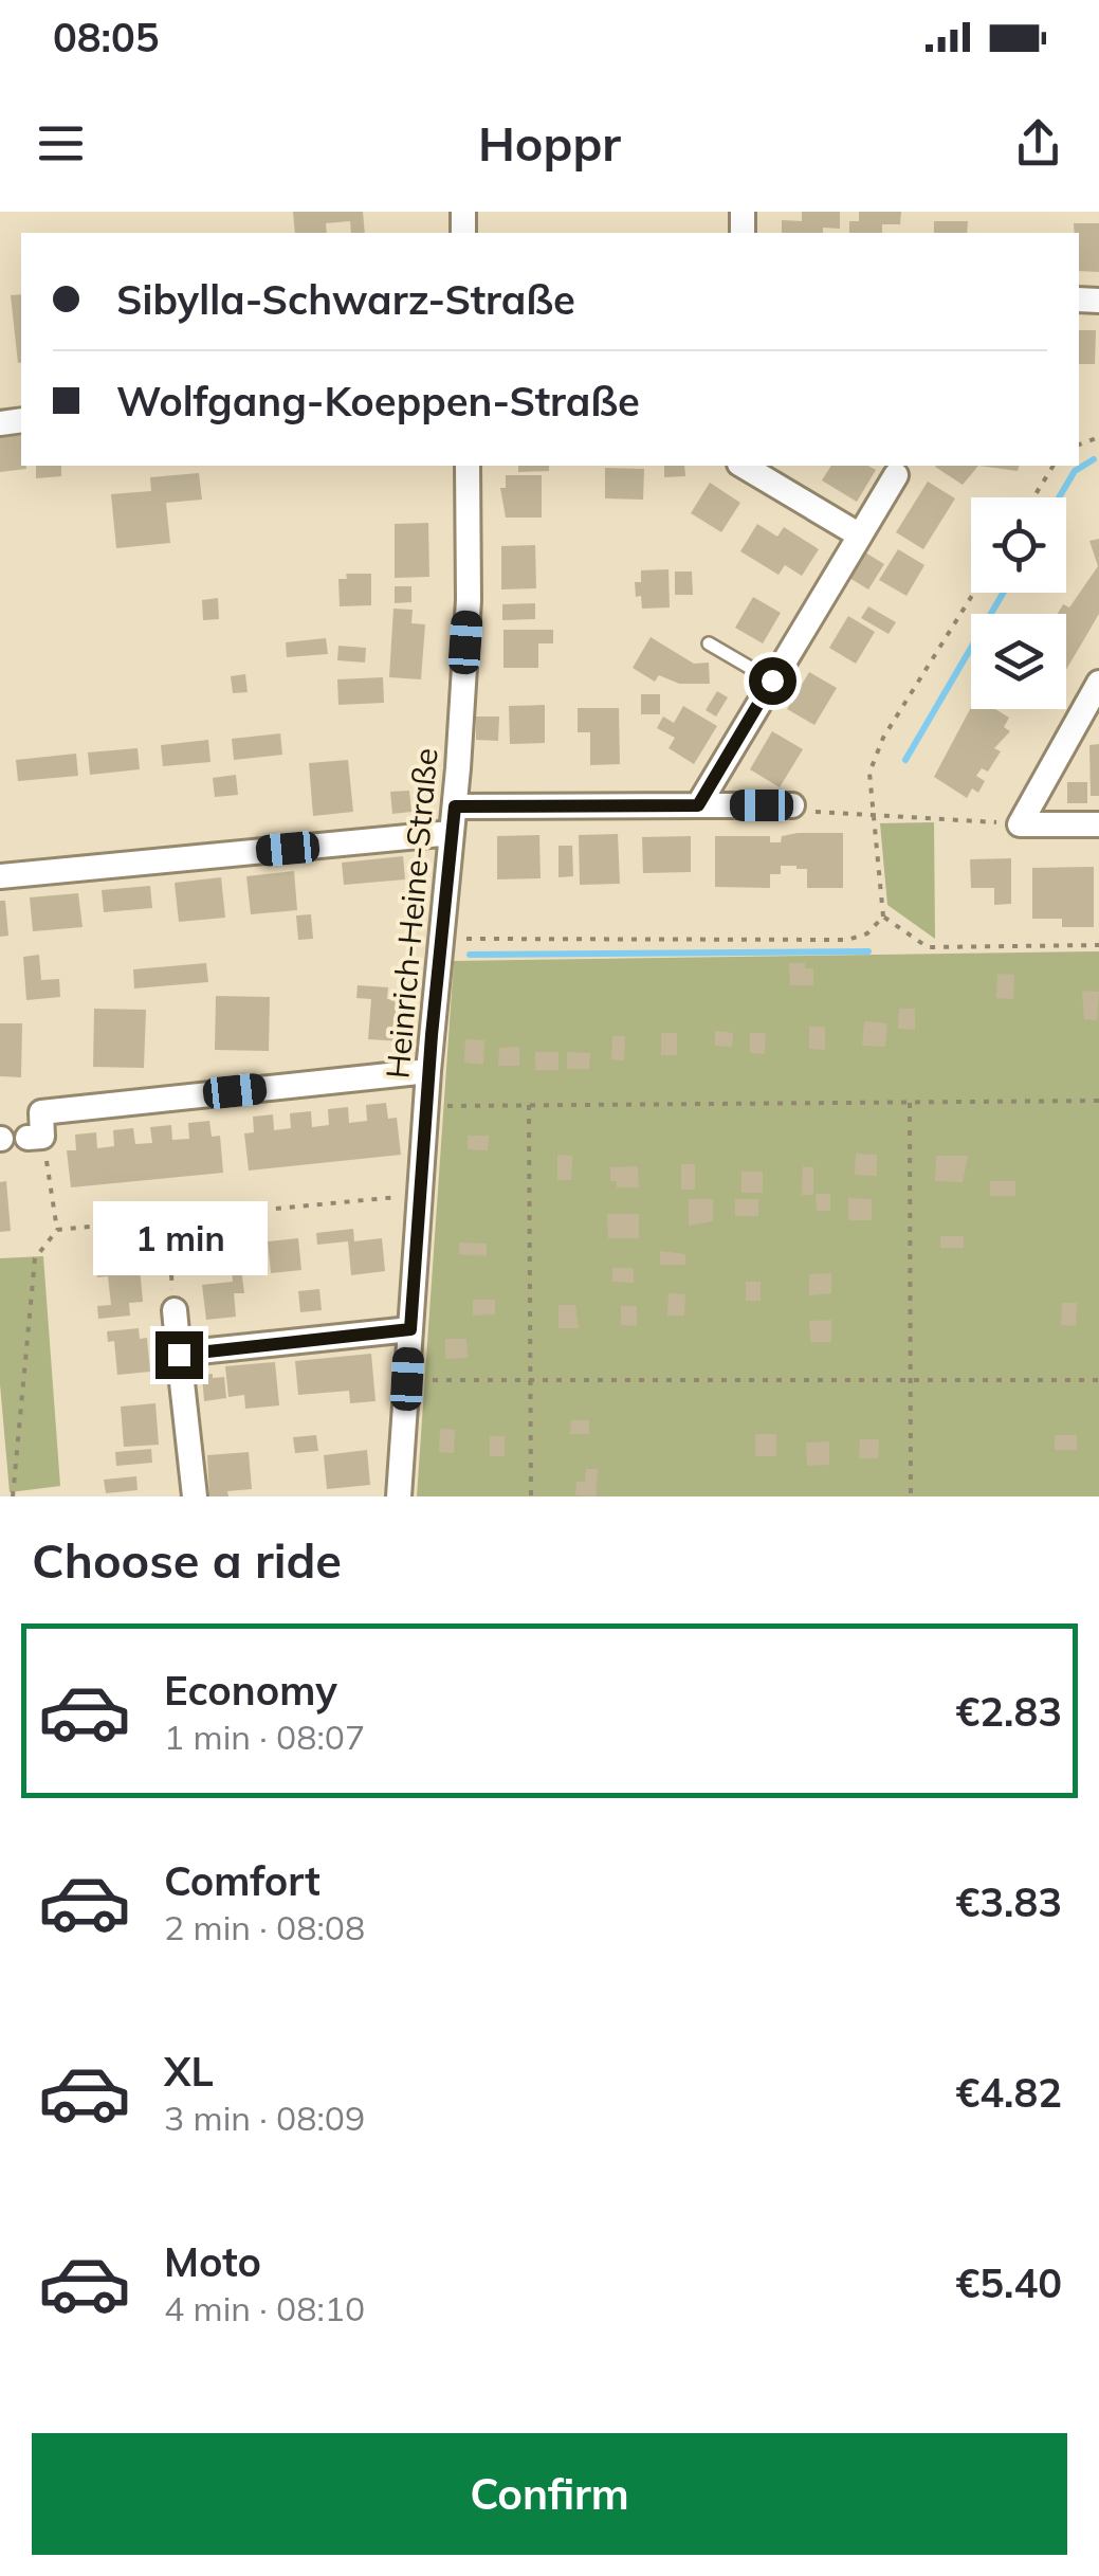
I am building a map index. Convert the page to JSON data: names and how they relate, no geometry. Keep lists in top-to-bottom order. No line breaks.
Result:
{"streets":{"street":["Heinrich-Heine-Straße"]},"page":{"status":"08:05","header":"Hoppr","banner":["Sibylla-Schwarz-Straße","Wolfgang-Koeppen-Straße"],"bubble":"1 min","heading":"Choose a ride","list":[{"name":"Economy","note":"1 min · 08:07","value":"€2.83"},{"name":"Comfort","note":"2 min · 08:08","value":"€3.83"},{"name":"XL","note":"3 min · 08:09","value":"€4.82"},{"name":"Moto","note":"4 min · 08:10","value":"€5.40"}],"buttons":"Confirm"}}
